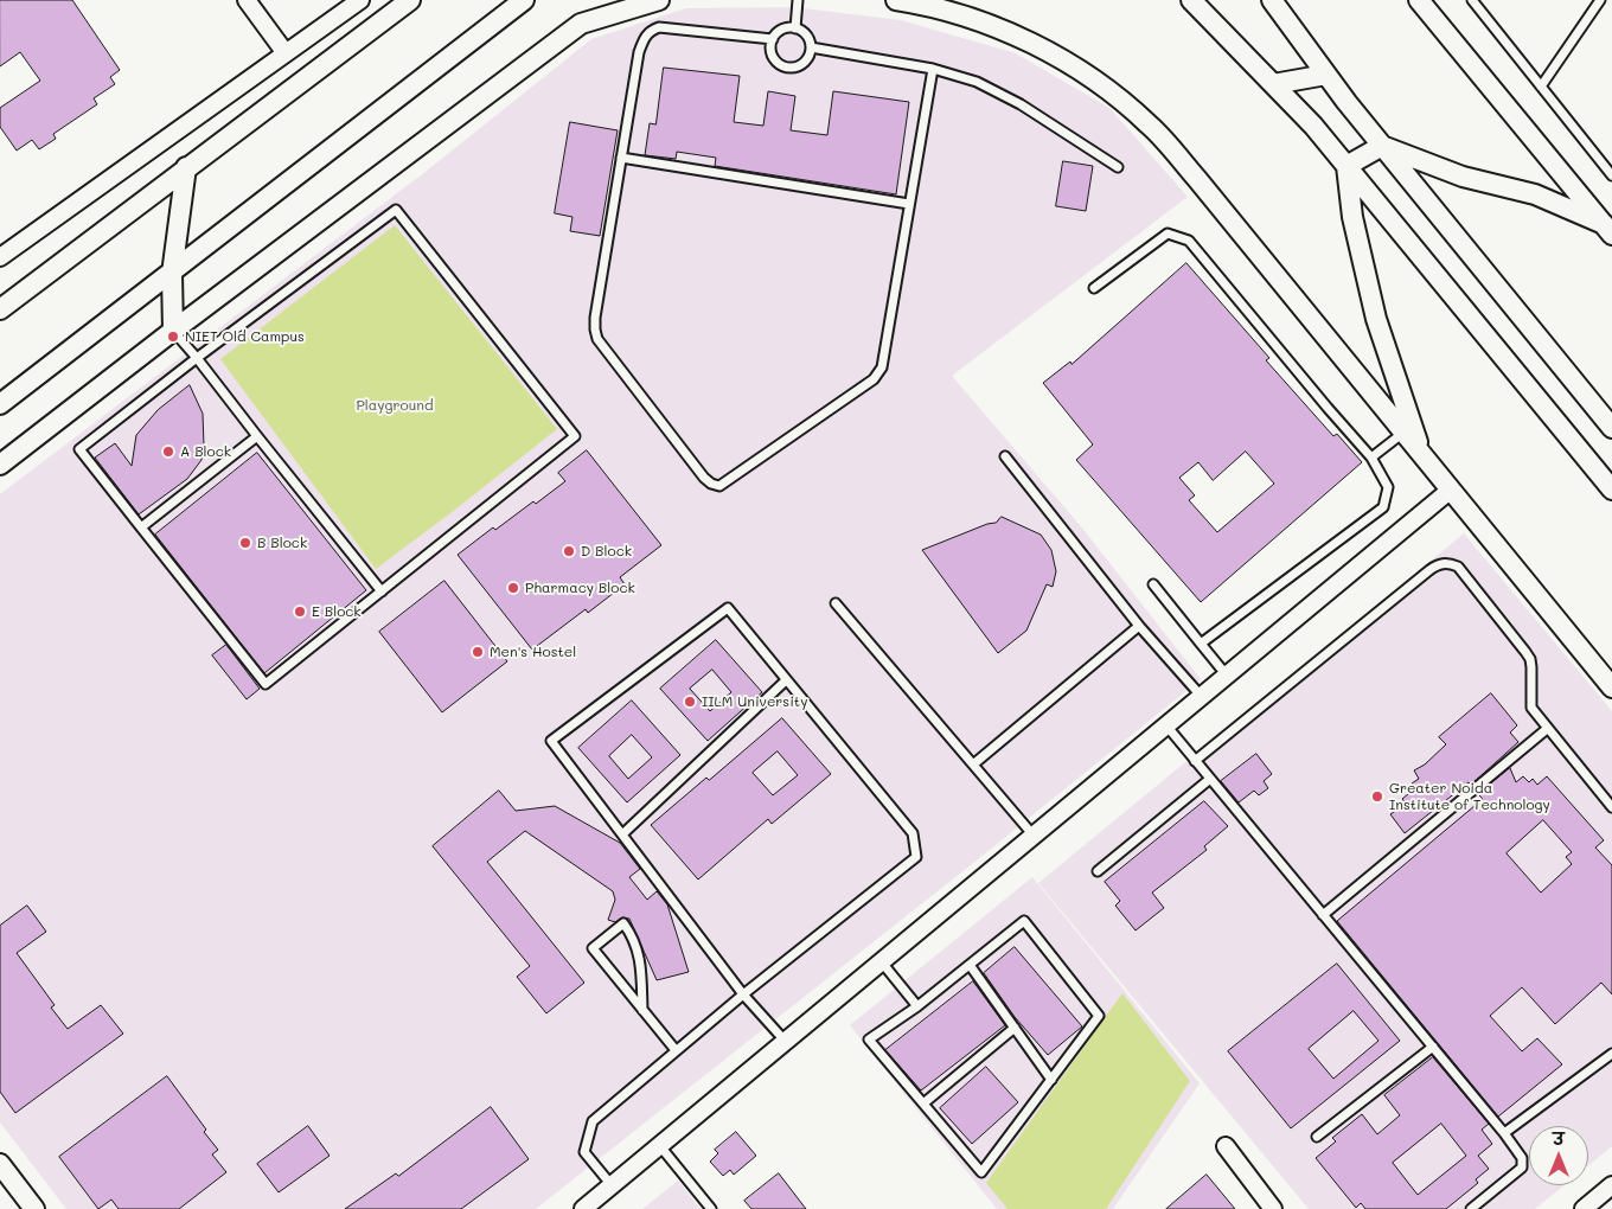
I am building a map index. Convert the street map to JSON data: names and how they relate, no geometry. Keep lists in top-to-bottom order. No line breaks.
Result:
{"parks":["Playground"],"places":["NIET Old Campus","A Block","B Block","D Block","Pharmacy Block","E Block","Men's Hostel","IILM University","Greater Noida Institute of Technology"],"north":"top"}
